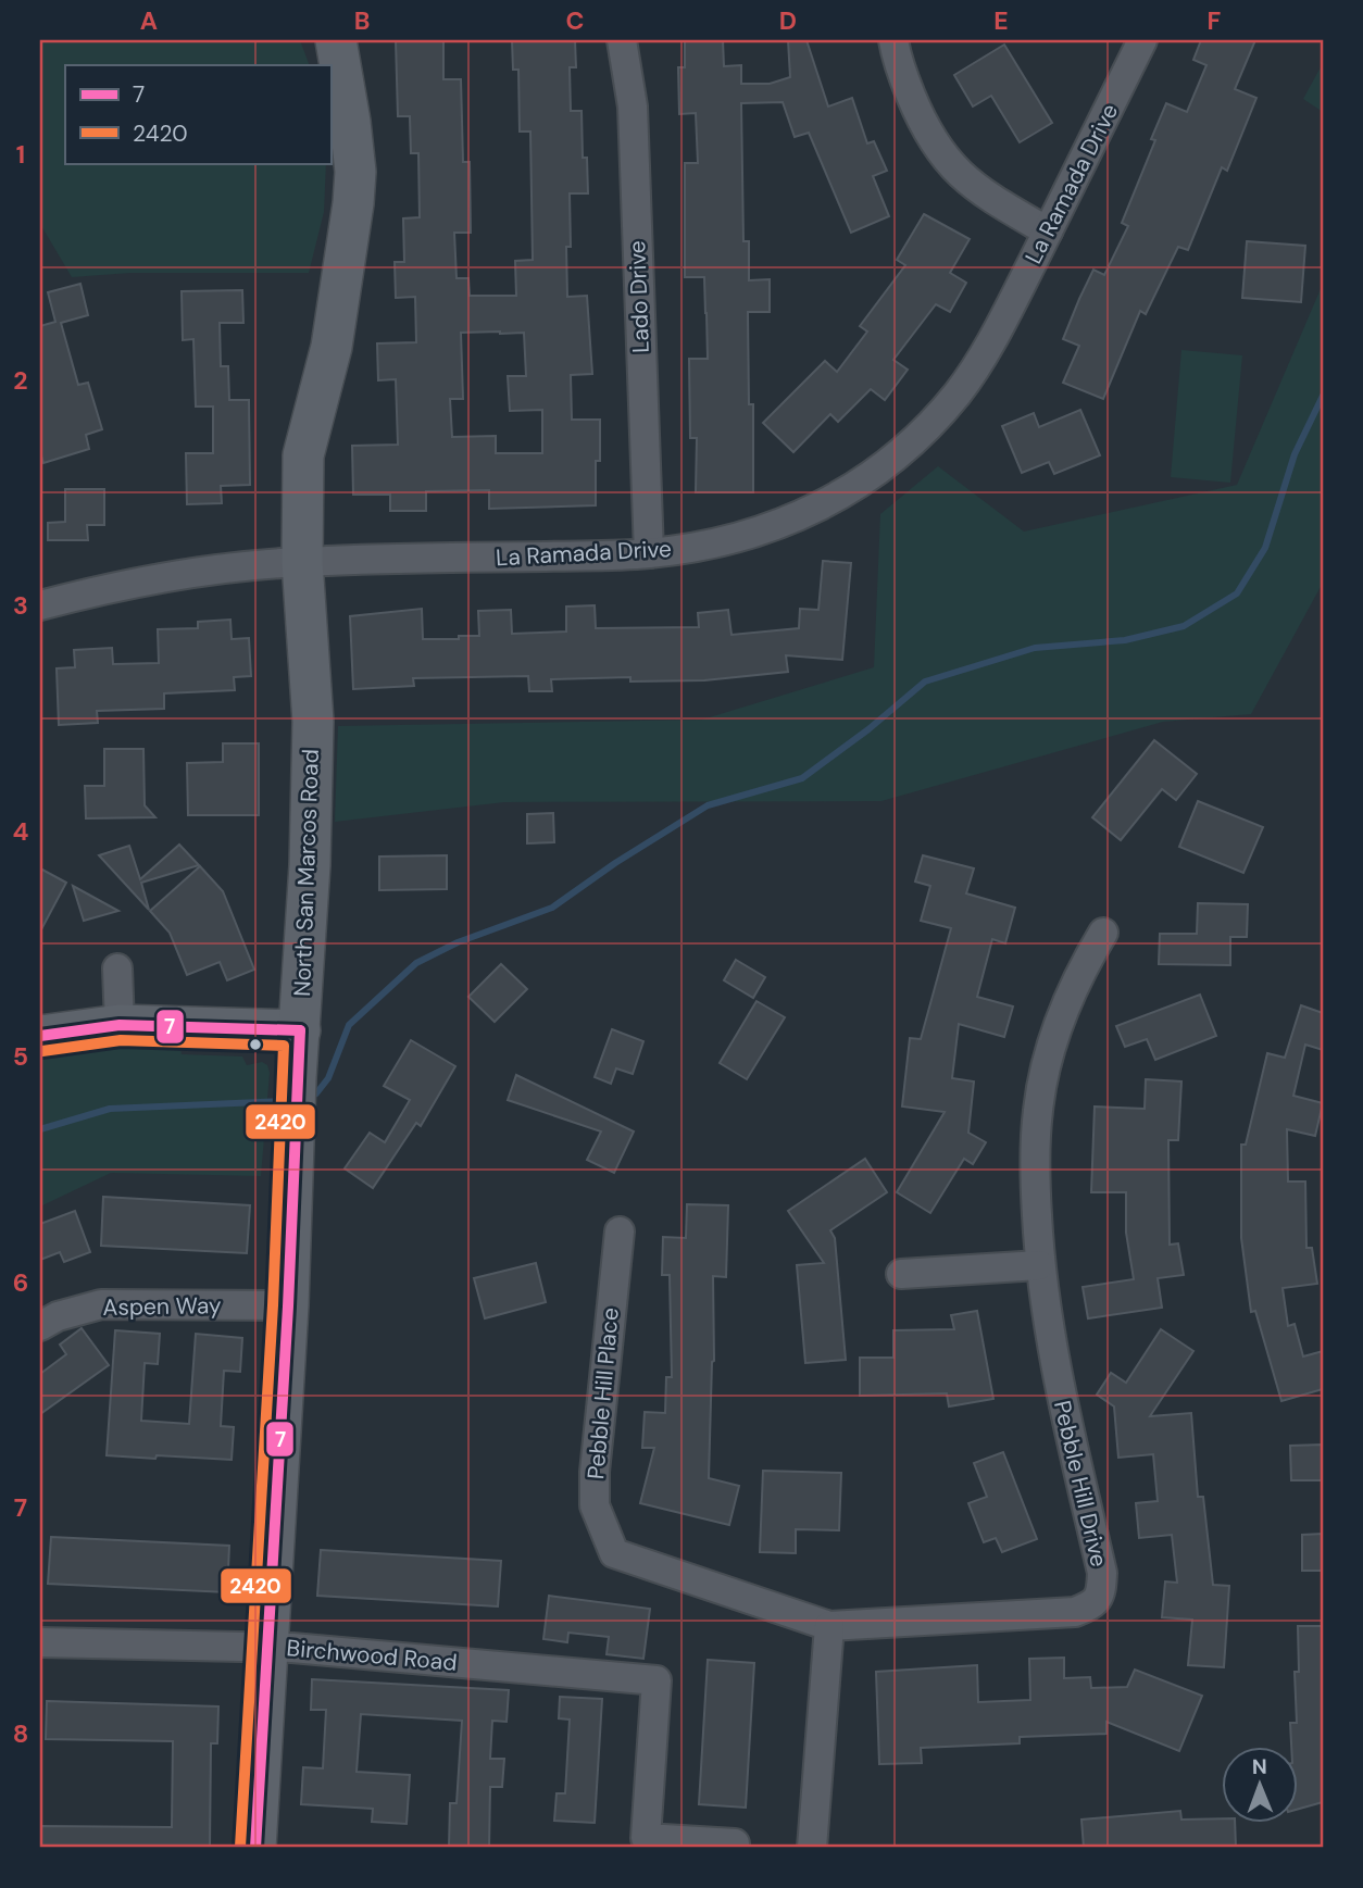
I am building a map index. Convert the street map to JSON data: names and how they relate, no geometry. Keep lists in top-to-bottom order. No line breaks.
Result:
{"streets":{"street":["La Ramada Drive","Lado Drive","North San Marcos Road","Aspen Way","Pebble Hill Place","Pebble Hill Drive","Birchwood Road"]},"crossings":[["La Ramada Drive","Lado Drive"],["La Ramada Drive","North San Marcos Road"],["North San Marcos Road","Aspen Way"],["North San Marcos Road","Birchwood Road"],["Pebble Hill Place","Pebble Hill Drive"]],"lines":["transit line 7","transit line 2420"],"legend":["7","2420"],"north":"top","grid":{"columns":["A","B","C","D","E","F"],"rows":["1","2","3","4","5","6","7","8"]}}
